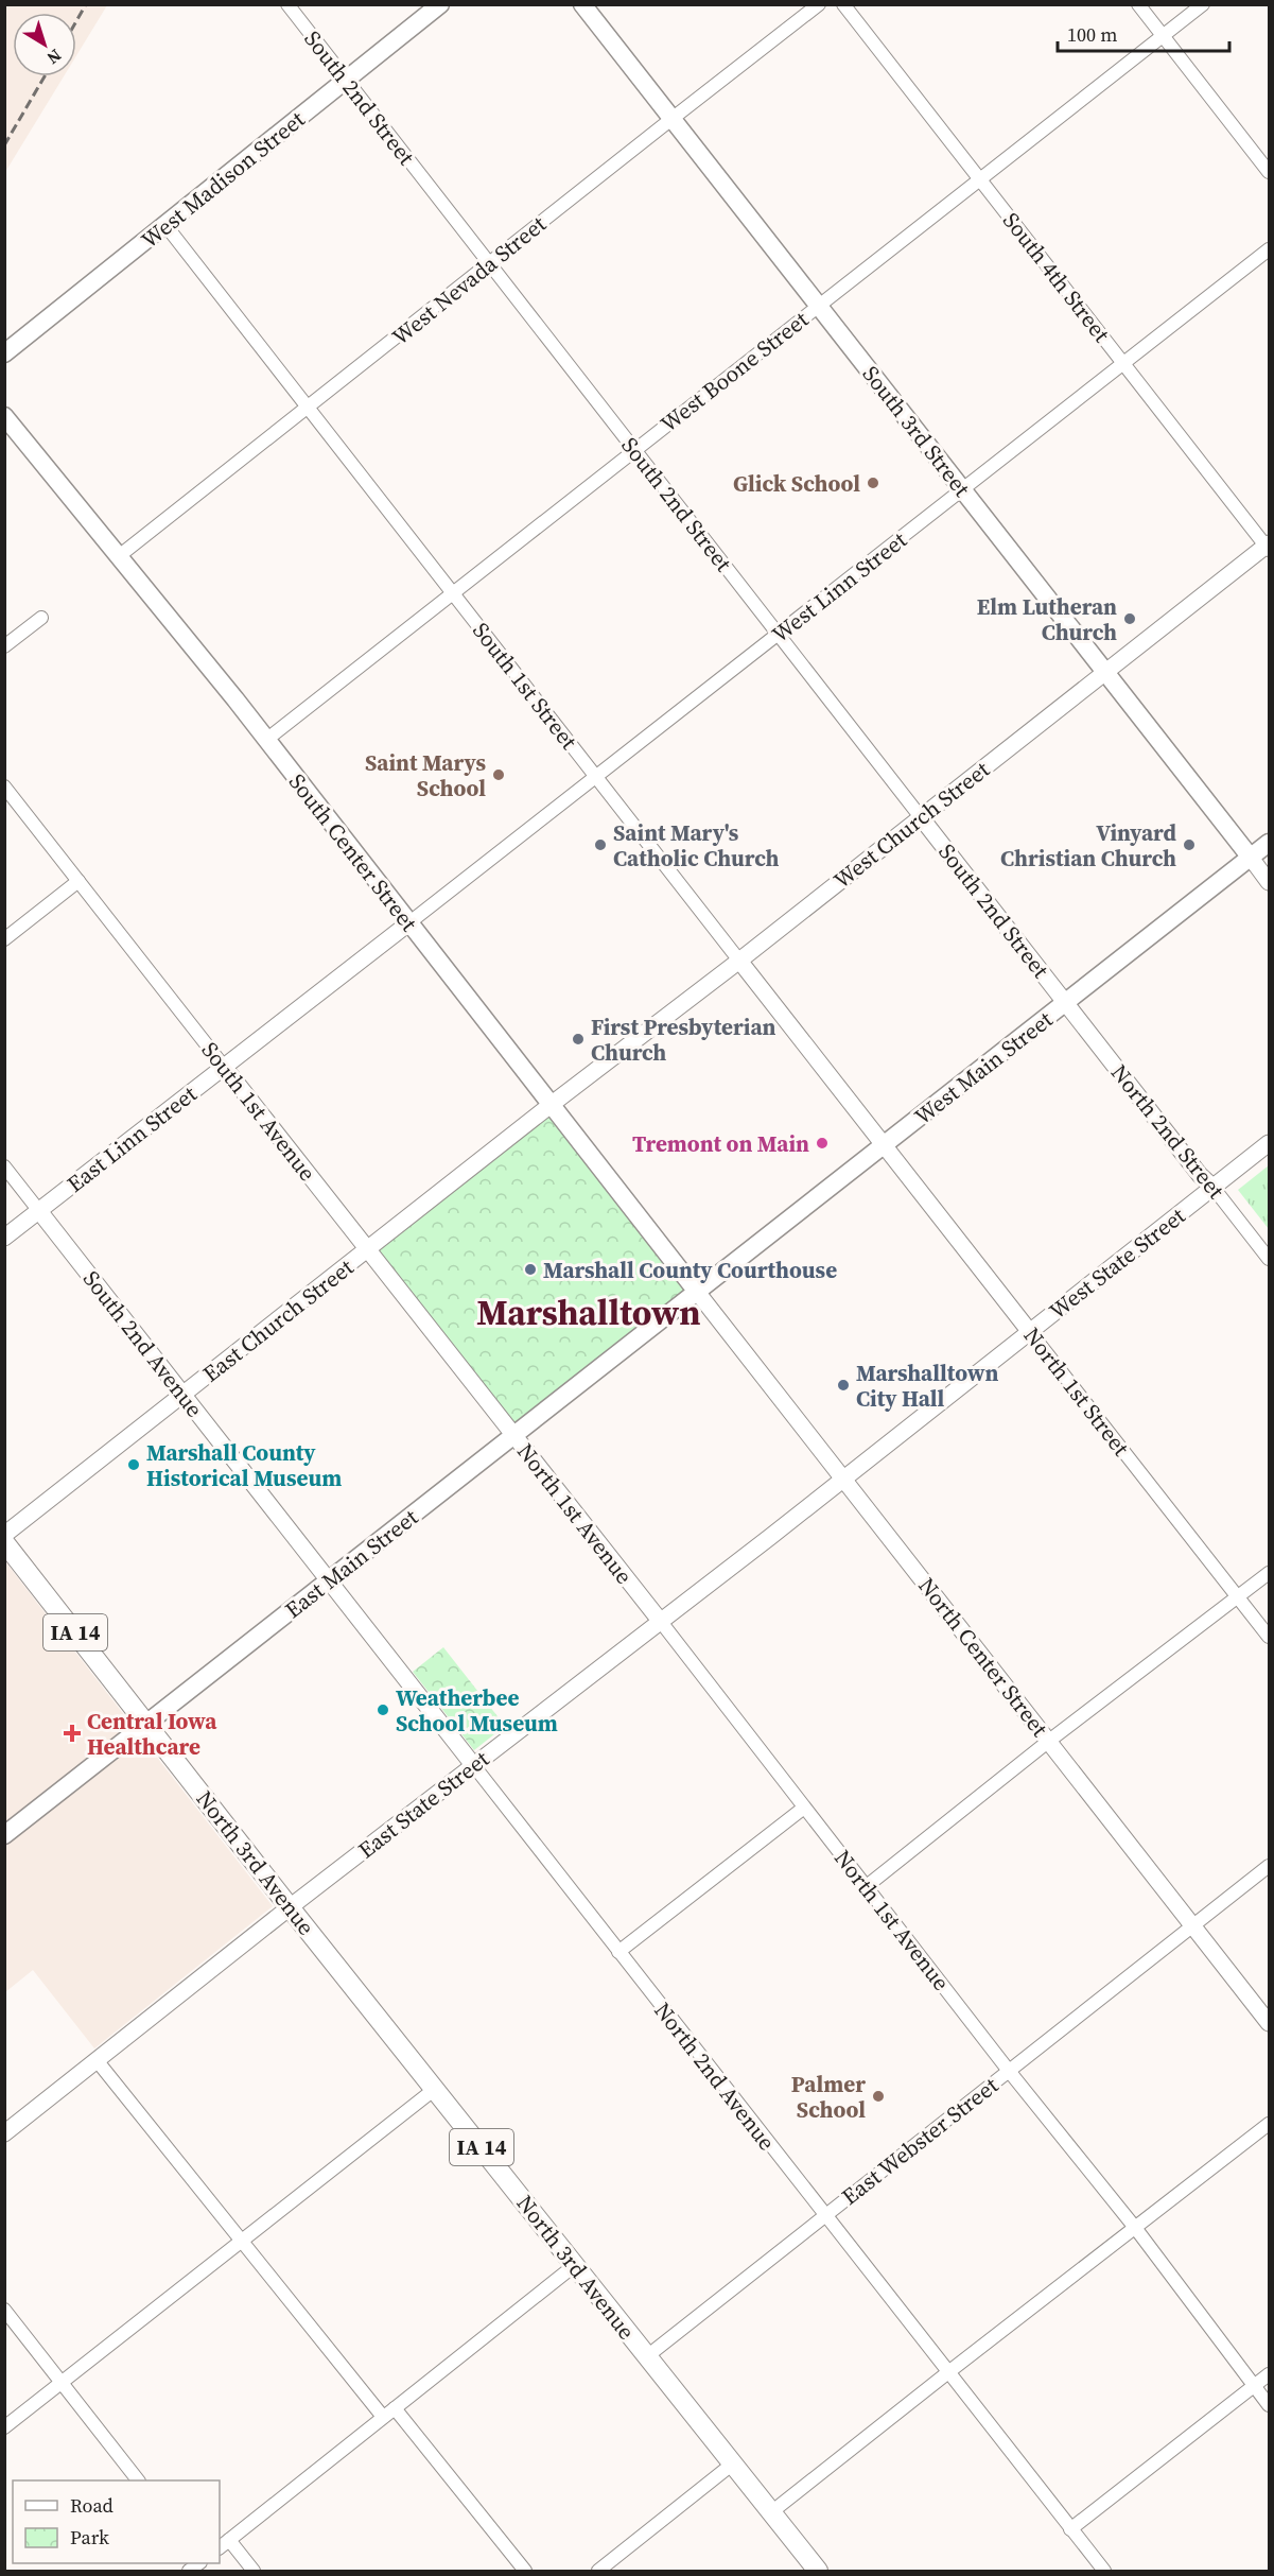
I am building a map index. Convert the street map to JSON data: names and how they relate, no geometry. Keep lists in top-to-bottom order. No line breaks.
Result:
{"streets":{"main road":["West Madison Street","South 3rd Street","South Center Street","West Main Street","East Main Street","IA 14","North 3rd Avenue"],"street":["South 2nd Street","South 4th Street","West Nevada Street","West Boone Street","West Linn Street","South 1st Street","West Church Street","South 1st Avenue","North 2nd Street","East Linn Street","West State Street","East Church Street","South 2nd Avenue","North 1st Street","North 1st Avenue","North Center Street","East State Street","North 2nd Avenue","East Webster Street"]},"crossings":[["South 2nd Street","West Madison Street"],["South 2nd Street","West Nevada Street"],["South 2nd Street","West Boone Street"],["South 2nd Street","West Linn Street"],["South 2nd Street","West Church Street"],["South 2nd Street","West Main Street"],["South 2nd Street","North 2nd Street"],["West Madison Street","South 1st Street"],["South 4th Street","West Boone Street"],["South 4th Street","West Linn Street"],["South 4th Street","West Church Street"],["West Nevada Street","South 3rd Street"],["West Nevada Street","South 1st Street"],["West Boone Street","South 3rd Street"],["West Boone Street","South 1st Street"],["West Boone Street","South Center Street"],["South 3rd Street","West Linn Street"],["South 3rd Street","West Church Street"],["South 3rd Street","West Main Street"],["West Linn Street","South 1st Street"],["West Linn Street","South Center Street"],["West Linn Street","East Linn Street"],["South 1st Street","West Church Street"],["South 1st Street","West Main Street"],["South 1st Street","North 1st Street"],["West Church Street","South Center Street"],["West Church Street","East Church Street"],["South Center Street","West Main Street"],["South Center Street","East Linn Street"],["South Center Street","East Church Street"],["South Center Street","East Main Street"],["South Center Street","North Center Street"],["West Main Street","North 2nd Street"],["West Main Street","North 1st Street"],["West Main Street","East Main Street"],["West Main Street","North Center Street"],["South 1st Avenue","East Linn Street"],["South 1st Avenue","East Church Street"],["South 1st Avenue","North 1st Avenue"],["South 1st Avenue","East Main Street"],["North 2nd Street","West State Street"],["East Linn Street","South 2nd Avenue"],["West State Street","North 1st Street"],["West State Street","North Center Street"],["West State Street","East State Street"],["East Church Street","South 2nd Avenue"],["South 2nd Avenue","East Main Street"],["South 2nd Avenue","North 2nd Avenue"],["North 1st Avenue","East Main Street"],["North 1st Avenue","East State Street"],["North 1st Avenue","East Webster Street"],["East Main Street","IA 14"],["East Main Street","North Center Street"],["East Main Street","North 3rd Avenue"],["East Main Street","North 2nd Avenue"],["IA 14","North 3rd Avenue"],["North Center Street","East State Street"],["North Center Street","East Webster Street"],["East State Street","North 3rd Avenue"],["East State Street","North 2nd Avenue"],["North 3rd Avenue","East Webster Street"],["North 2nd Avenue","East Webster Street"]],"districts":["Marshalltown"],"places":{"other":["Glick School","Elm Lutheran Church","Saint Marys School","Saint Mary's Catholic Church","Vinyard Christian Church","First Presbyterian Church","Tremont on Main","Marshall County Courthouse","Marshalltown City Hall","Marshall County Historical Museum","Weatherbee School Museum","Palmer School"],"health":["Central Iowa Healthcare"]},"legend":["Road","Park"],"scale_bar":"100 m","north":"bottom right"}
